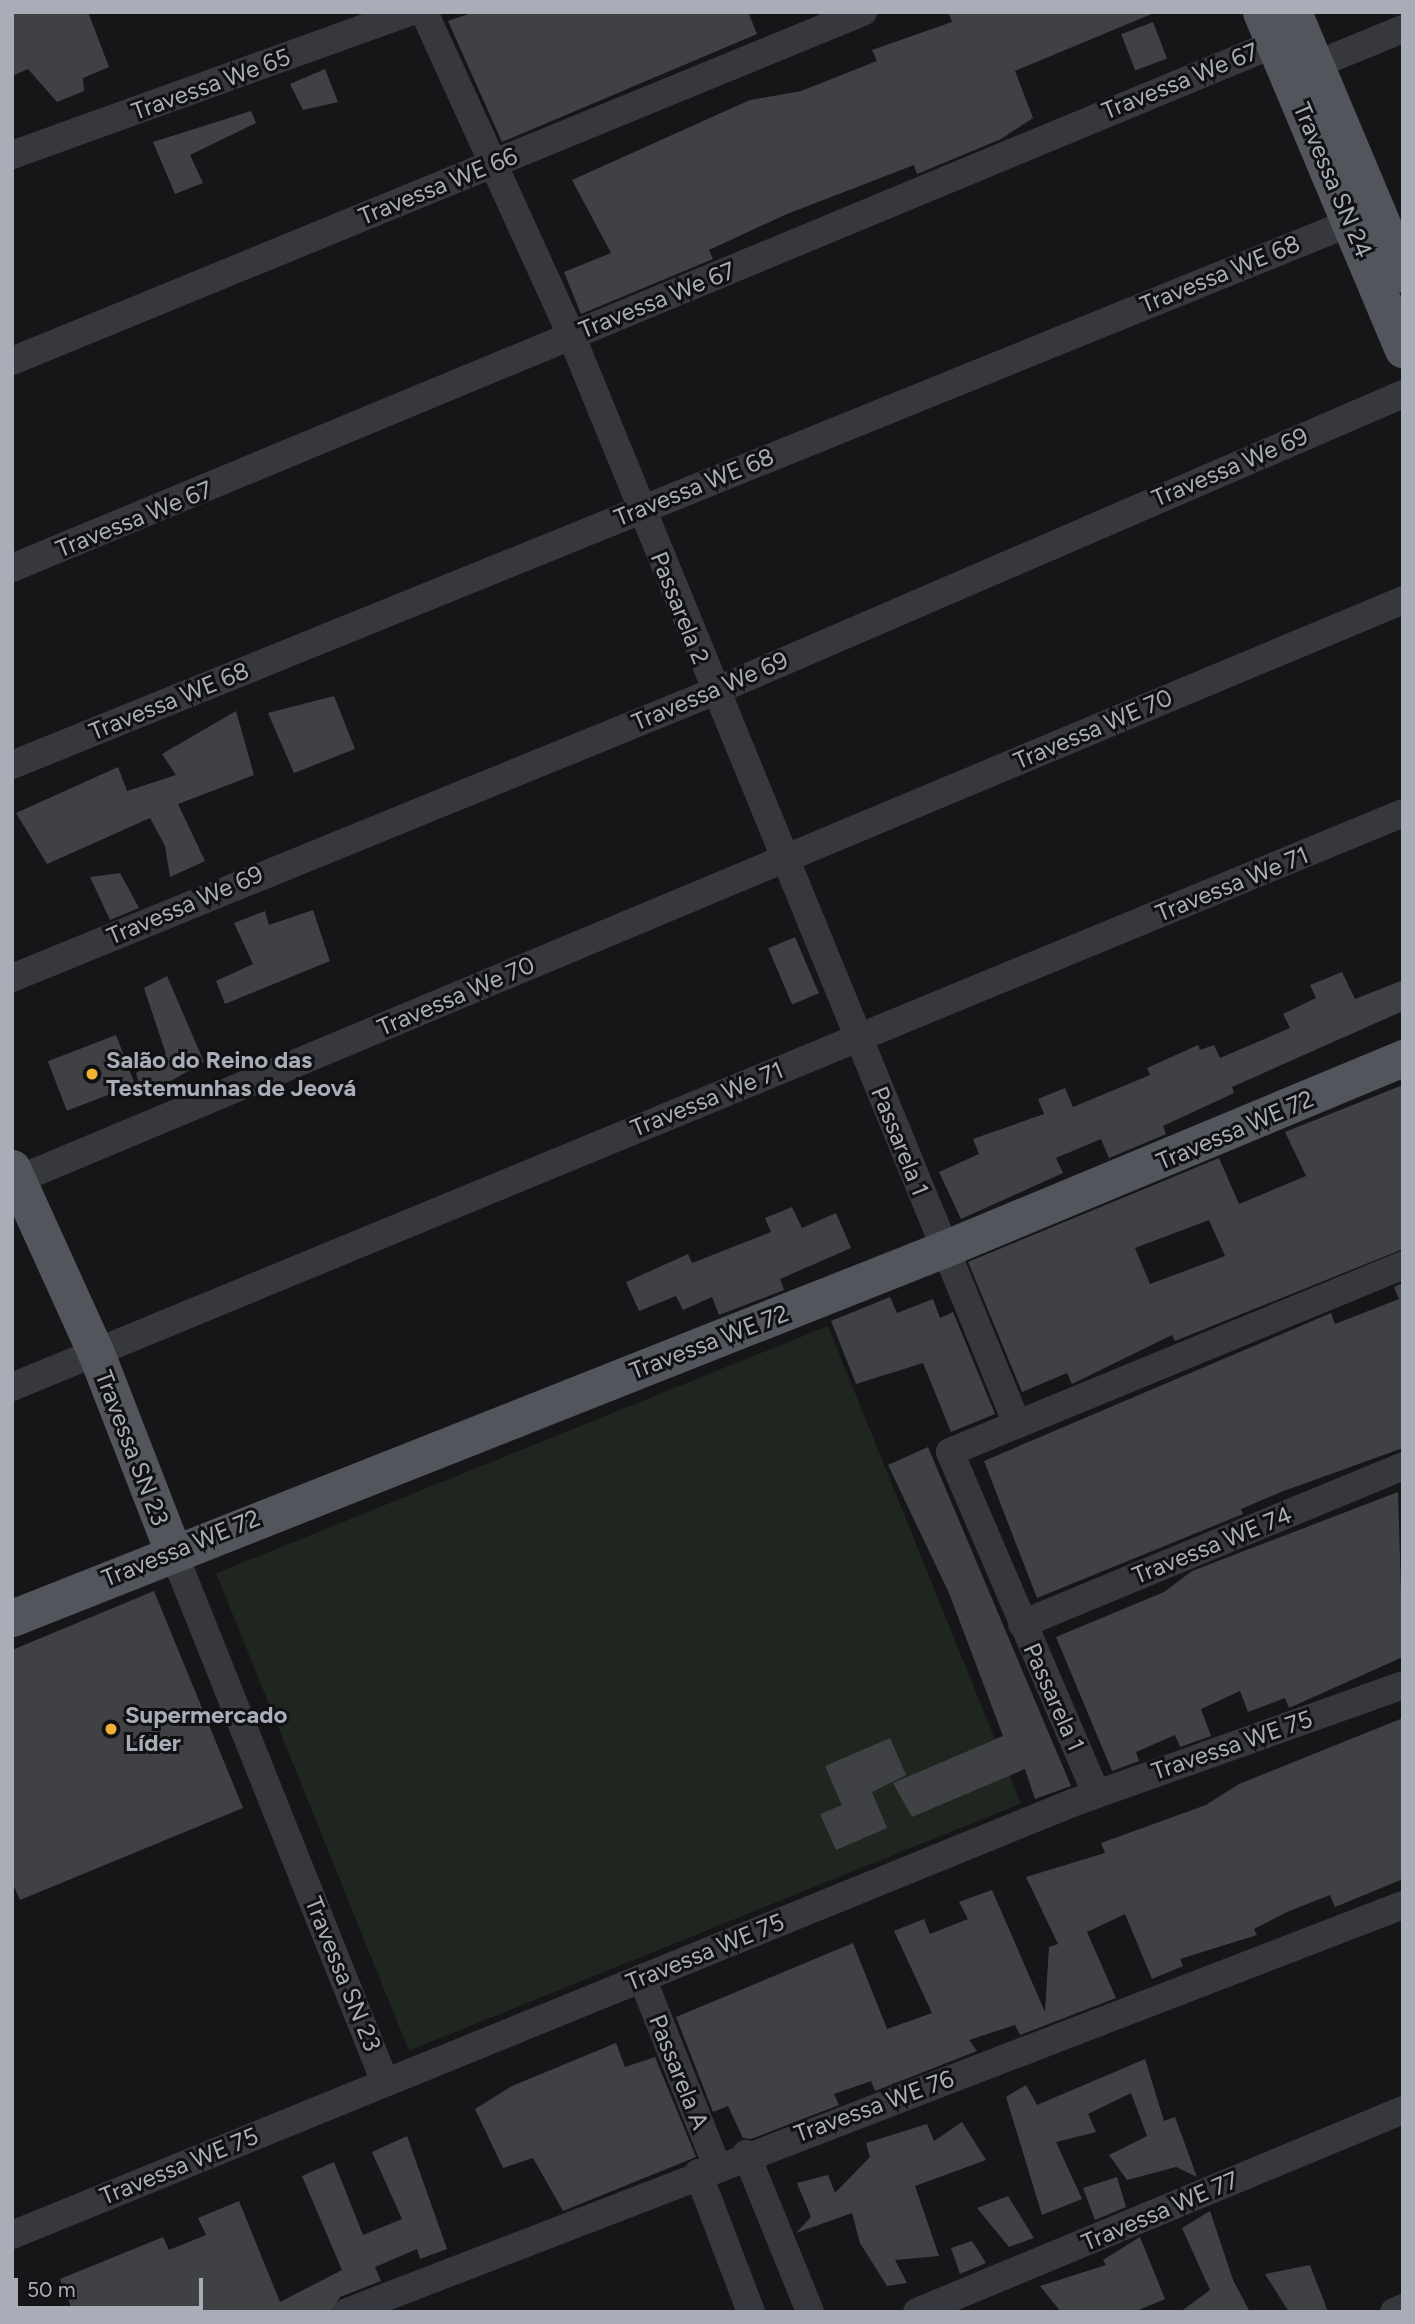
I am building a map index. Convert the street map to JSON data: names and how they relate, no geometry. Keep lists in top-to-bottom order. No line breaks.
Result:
{"streets":{"main road":["Travessa SN 24","Travessa WE 72","Travessa SN 23"],"street":["Travessa We 67","Travessa We 65","Travessa WE 66","Travessa WE 68","Travessa We 69","Passarela 2","Travessa WE 70","Travessa We 71","Travessa We 70","Passarela 1","Travessa WE 74","Travessa WE 75","Passarela A","Travessa WE 76","Travessa WE 77"]},"crossings":[["Travessa We 67","Travessa SN 24"],["Travessa We 67","Passarela 2"],["Travessa SN 24","Travessa WE 68"],["Travessa WE 66","Passarela 2"],["Travessa WE 68","Passarela 2"],["Travessa We 69","Passarela 2"],["Passarela 2","Travessa WE 70"],["Passarela 2","Travessa We 70"],["Passarela 2","Passarela 1"],["Travessa WE 70","Travessa We 70"],["Travessa WE 70","Passarela 1"],["Travessa We 71","Passarela 1"],["Travessa We 71","Travessa SN 23"],["Travessa We 70","Passarela 1"],["Travessa We 70","Travessa SN 23"],["Travessa WE 72","Passarela 1"],["Travessa WE 72","Travessa SN 23"],["Passarela 1","Travessa WE 74"],["Passarela 1","Travessa WE 75"],["Travessa SN 23","Travessa WE 75"],["Travessa WE 75","Passarela A"],["Passarela A","Travessa WE 76"]],"places":["Salão do Reino das Testemunhas de Jeová","Supermercado Líder"],"scale_bar":"50 m"}
